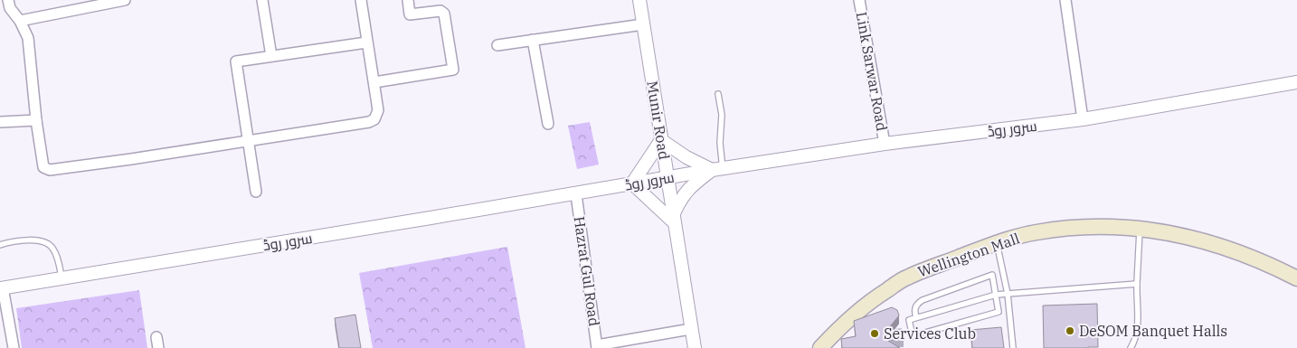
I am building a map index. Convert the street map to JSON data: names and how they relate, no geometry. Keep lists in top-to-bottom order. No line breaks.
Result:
{"streets":{"main road":["Wellington Mall"],"street":["Link Sarwar Road","Munir Road","سرور روڈ","Hazrat Gul Road"]},"crossings":[["Link Sarwar Road","سرور روڈ"],["Munir Road","سرور روڈ"],["سرور روڈ","Hazrat Gul Road"]],"places":["DeSOM Banquet Halls","Services Club"]}
